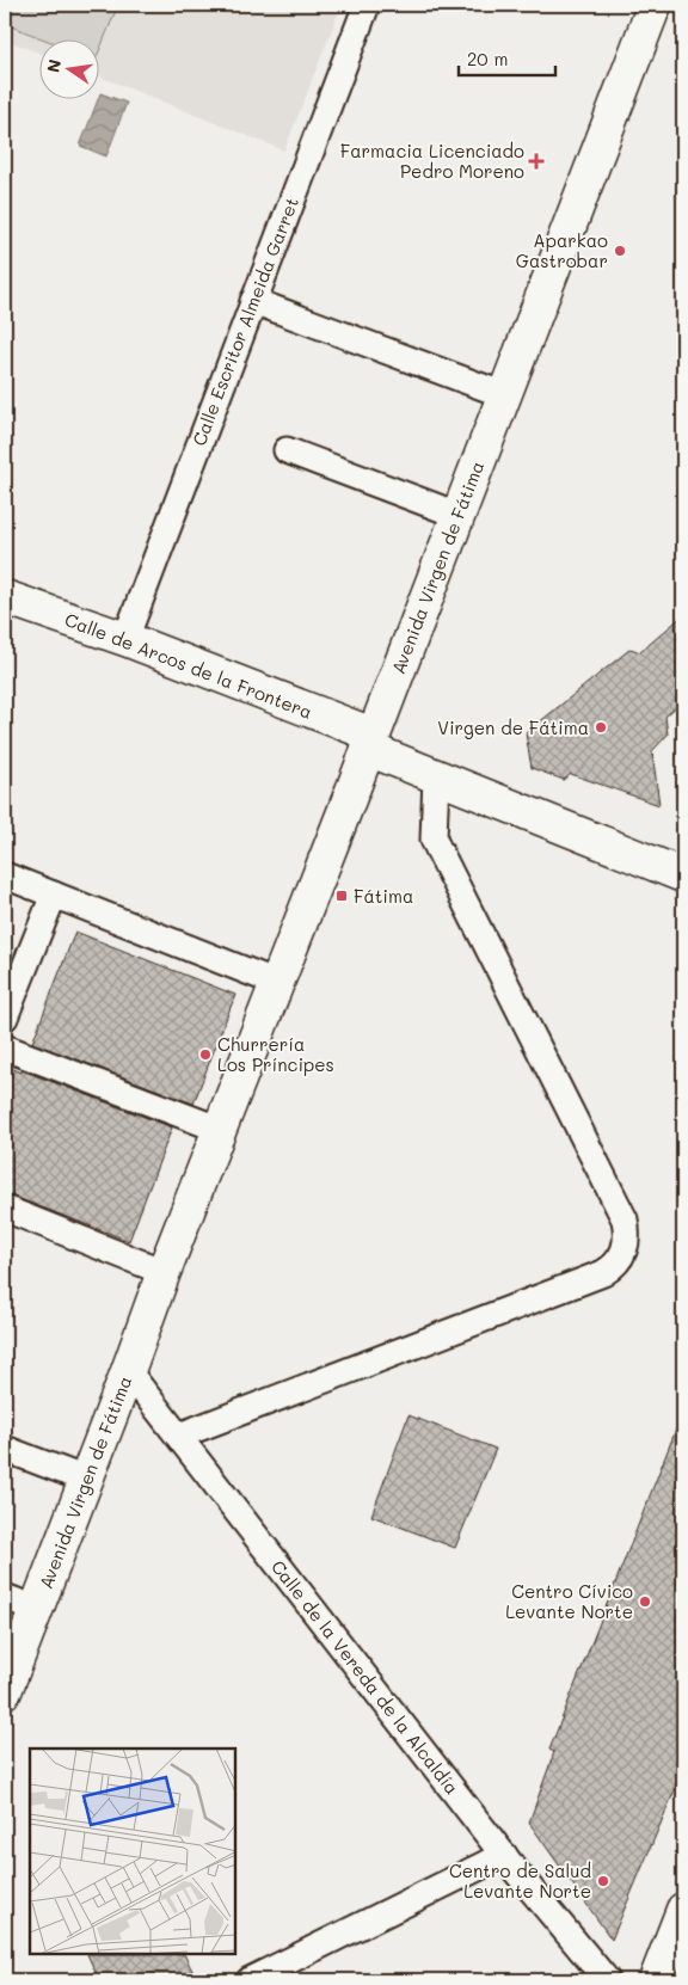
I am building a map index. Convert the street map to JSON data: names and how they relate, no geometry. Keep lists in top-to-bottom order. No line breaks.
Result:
{"streets":{"street":["Calle Escritor Almeida Garret","Avenida Virgen de Fátima","Calle de Arcos de la Frontera","Calle de la Vereda de la Alcaldía"]},"crossings":[["Calle Escritor Almeida Garret","Calle de Arcos de la Frontera"],["Avenida Virgen de Fátima","Calle de Arcos de la Frontera"],["Avenida Virgen de Fátima","Calle de la Vereda de la Alcaldía"]],"places":{"health":["Farmacia Licenciado Pedro Moreno"],"other":["Aparkao Gastrobar","Virgen de Fátima","Churrería Los Príncipes","Centro Cívico Levante Norte","Centro de Salud Levante Norte"],"transit":["Fátima"]},"scale_bar":"20 m","north":"left"}
